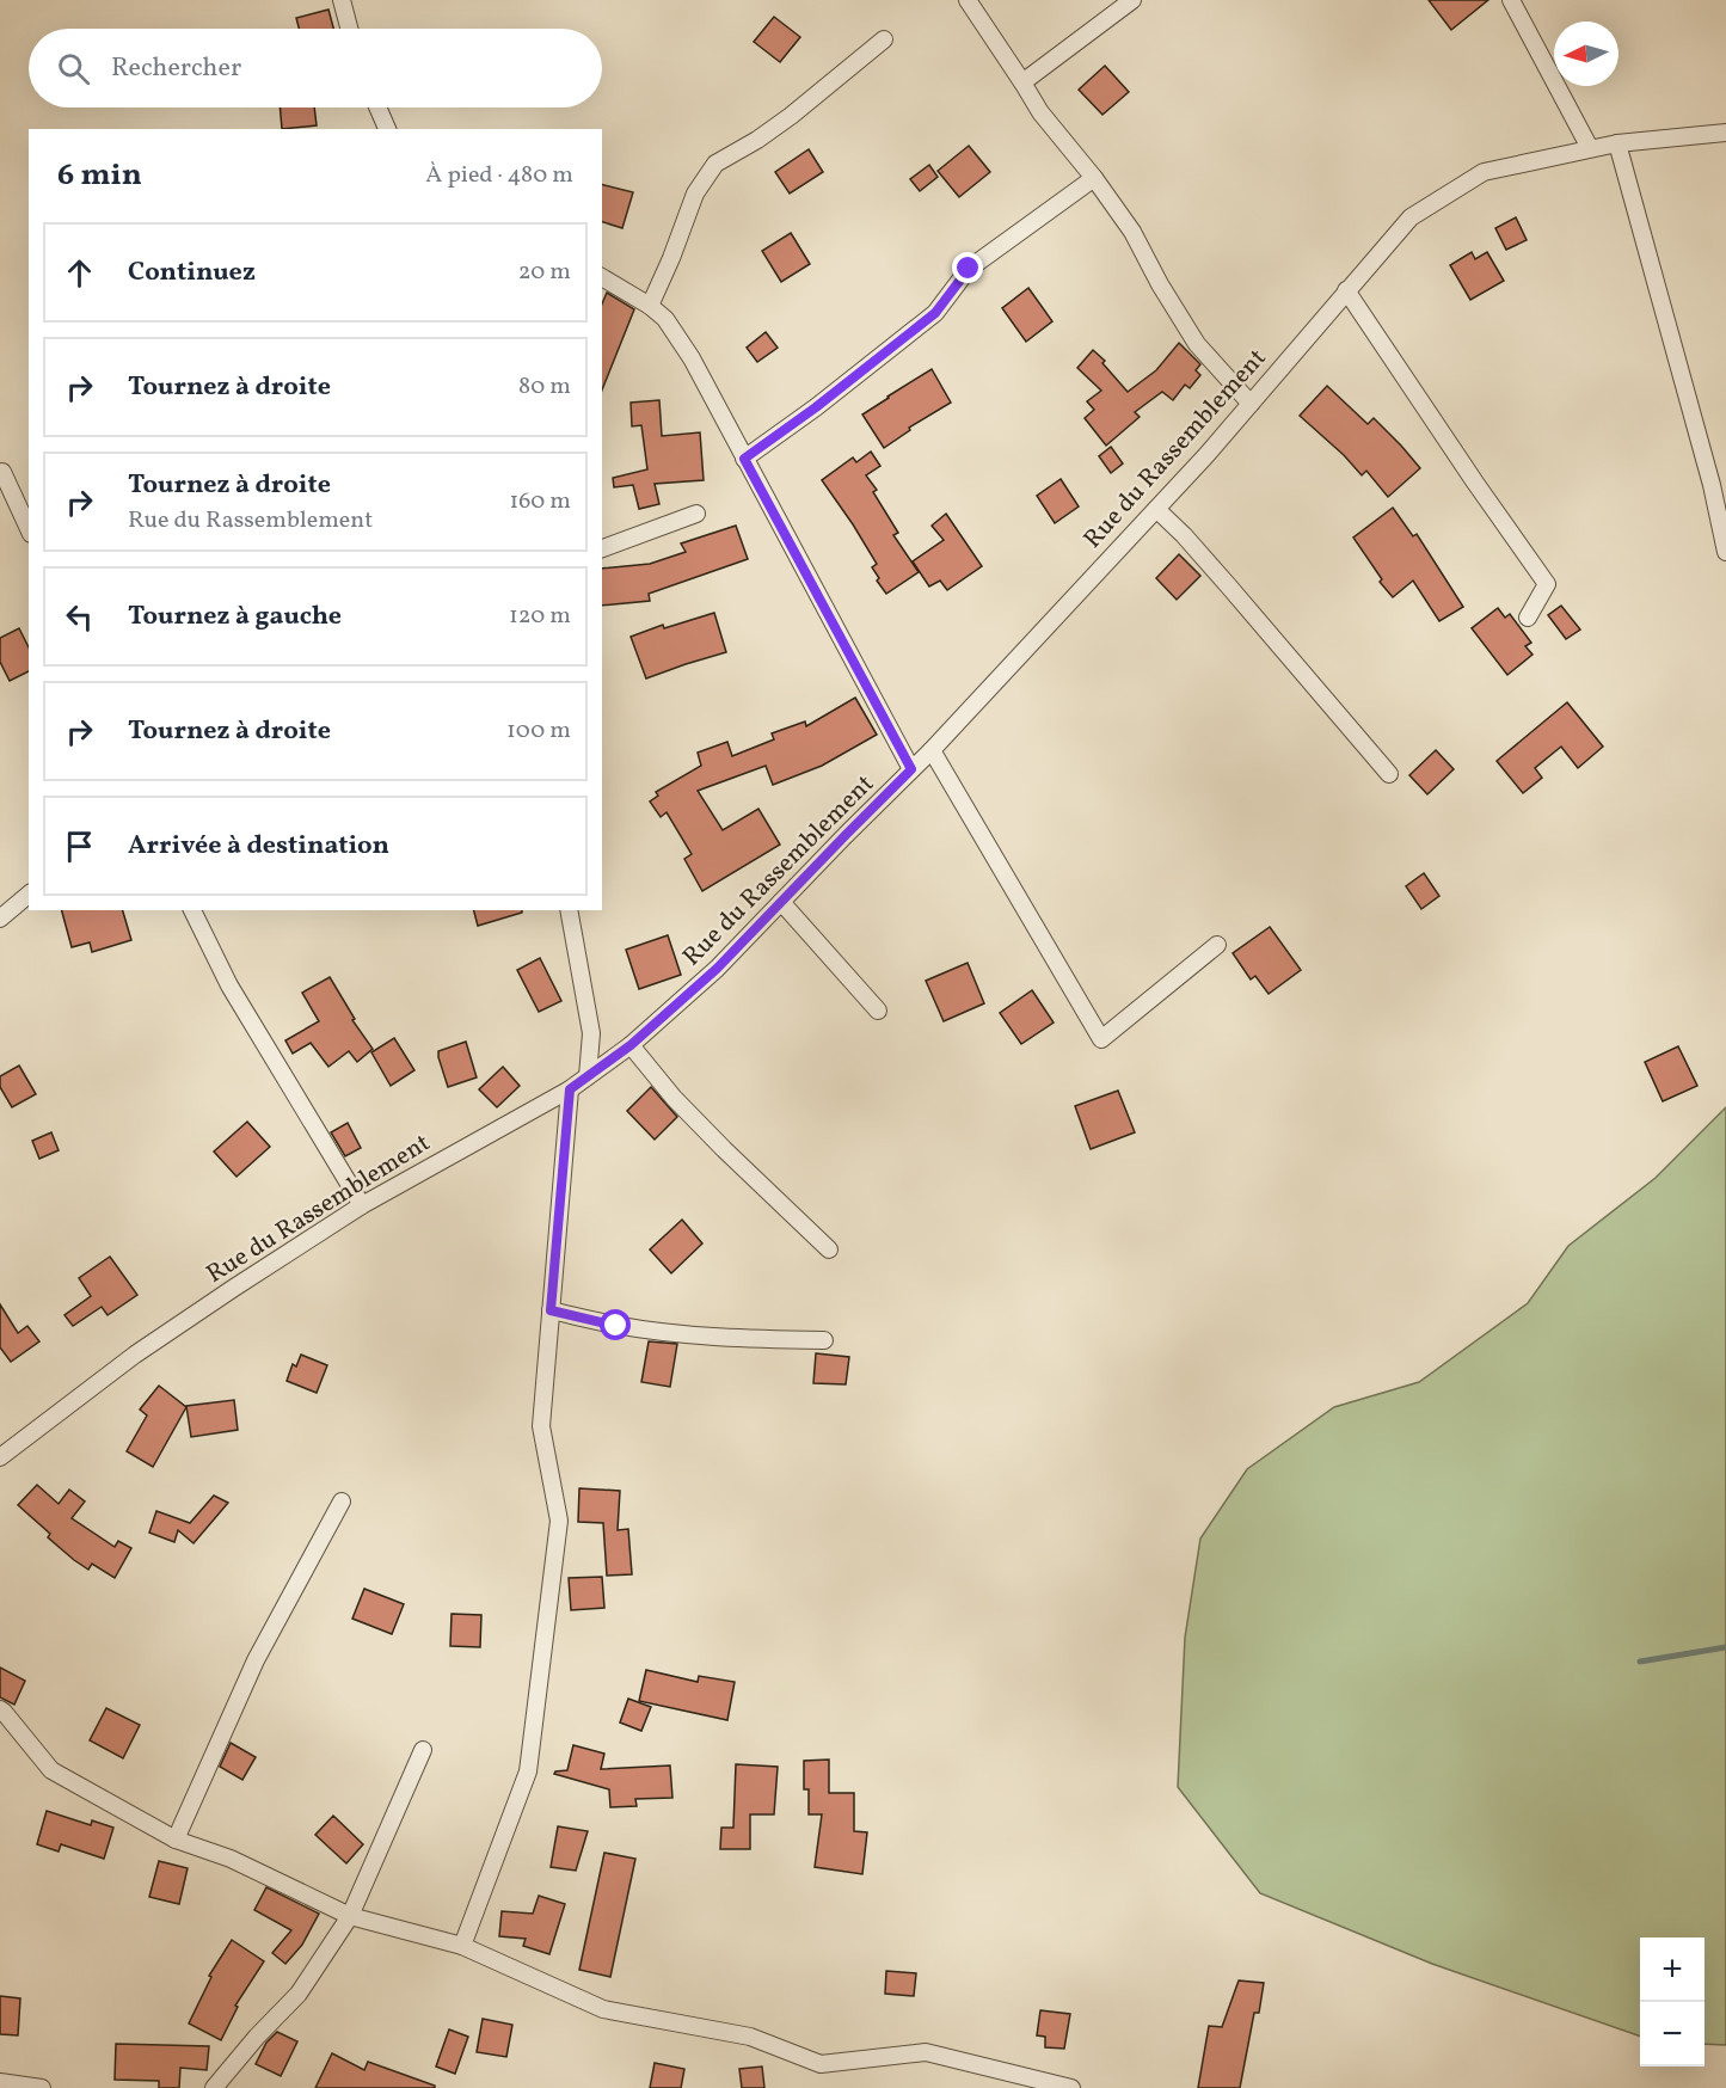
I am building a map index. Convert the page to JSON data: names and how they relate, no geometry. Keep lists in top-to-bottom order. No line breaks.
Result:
{"streets":{"street":["Rue du Rassemblement"]},"north":"left","page":{"search":"Rechercher","heading":["6 min","À pied · 480 m"],"list":[["Continuez","20 m"],["Tournez à droite","80 m"],["Tournez à droite","Rue du Rassemblement","160 m"],["Tournez à gauche","120 m"],["Tournez à droite","100 m"],"Arrivée à destination"],"map_buttons":["+","−"]}}
